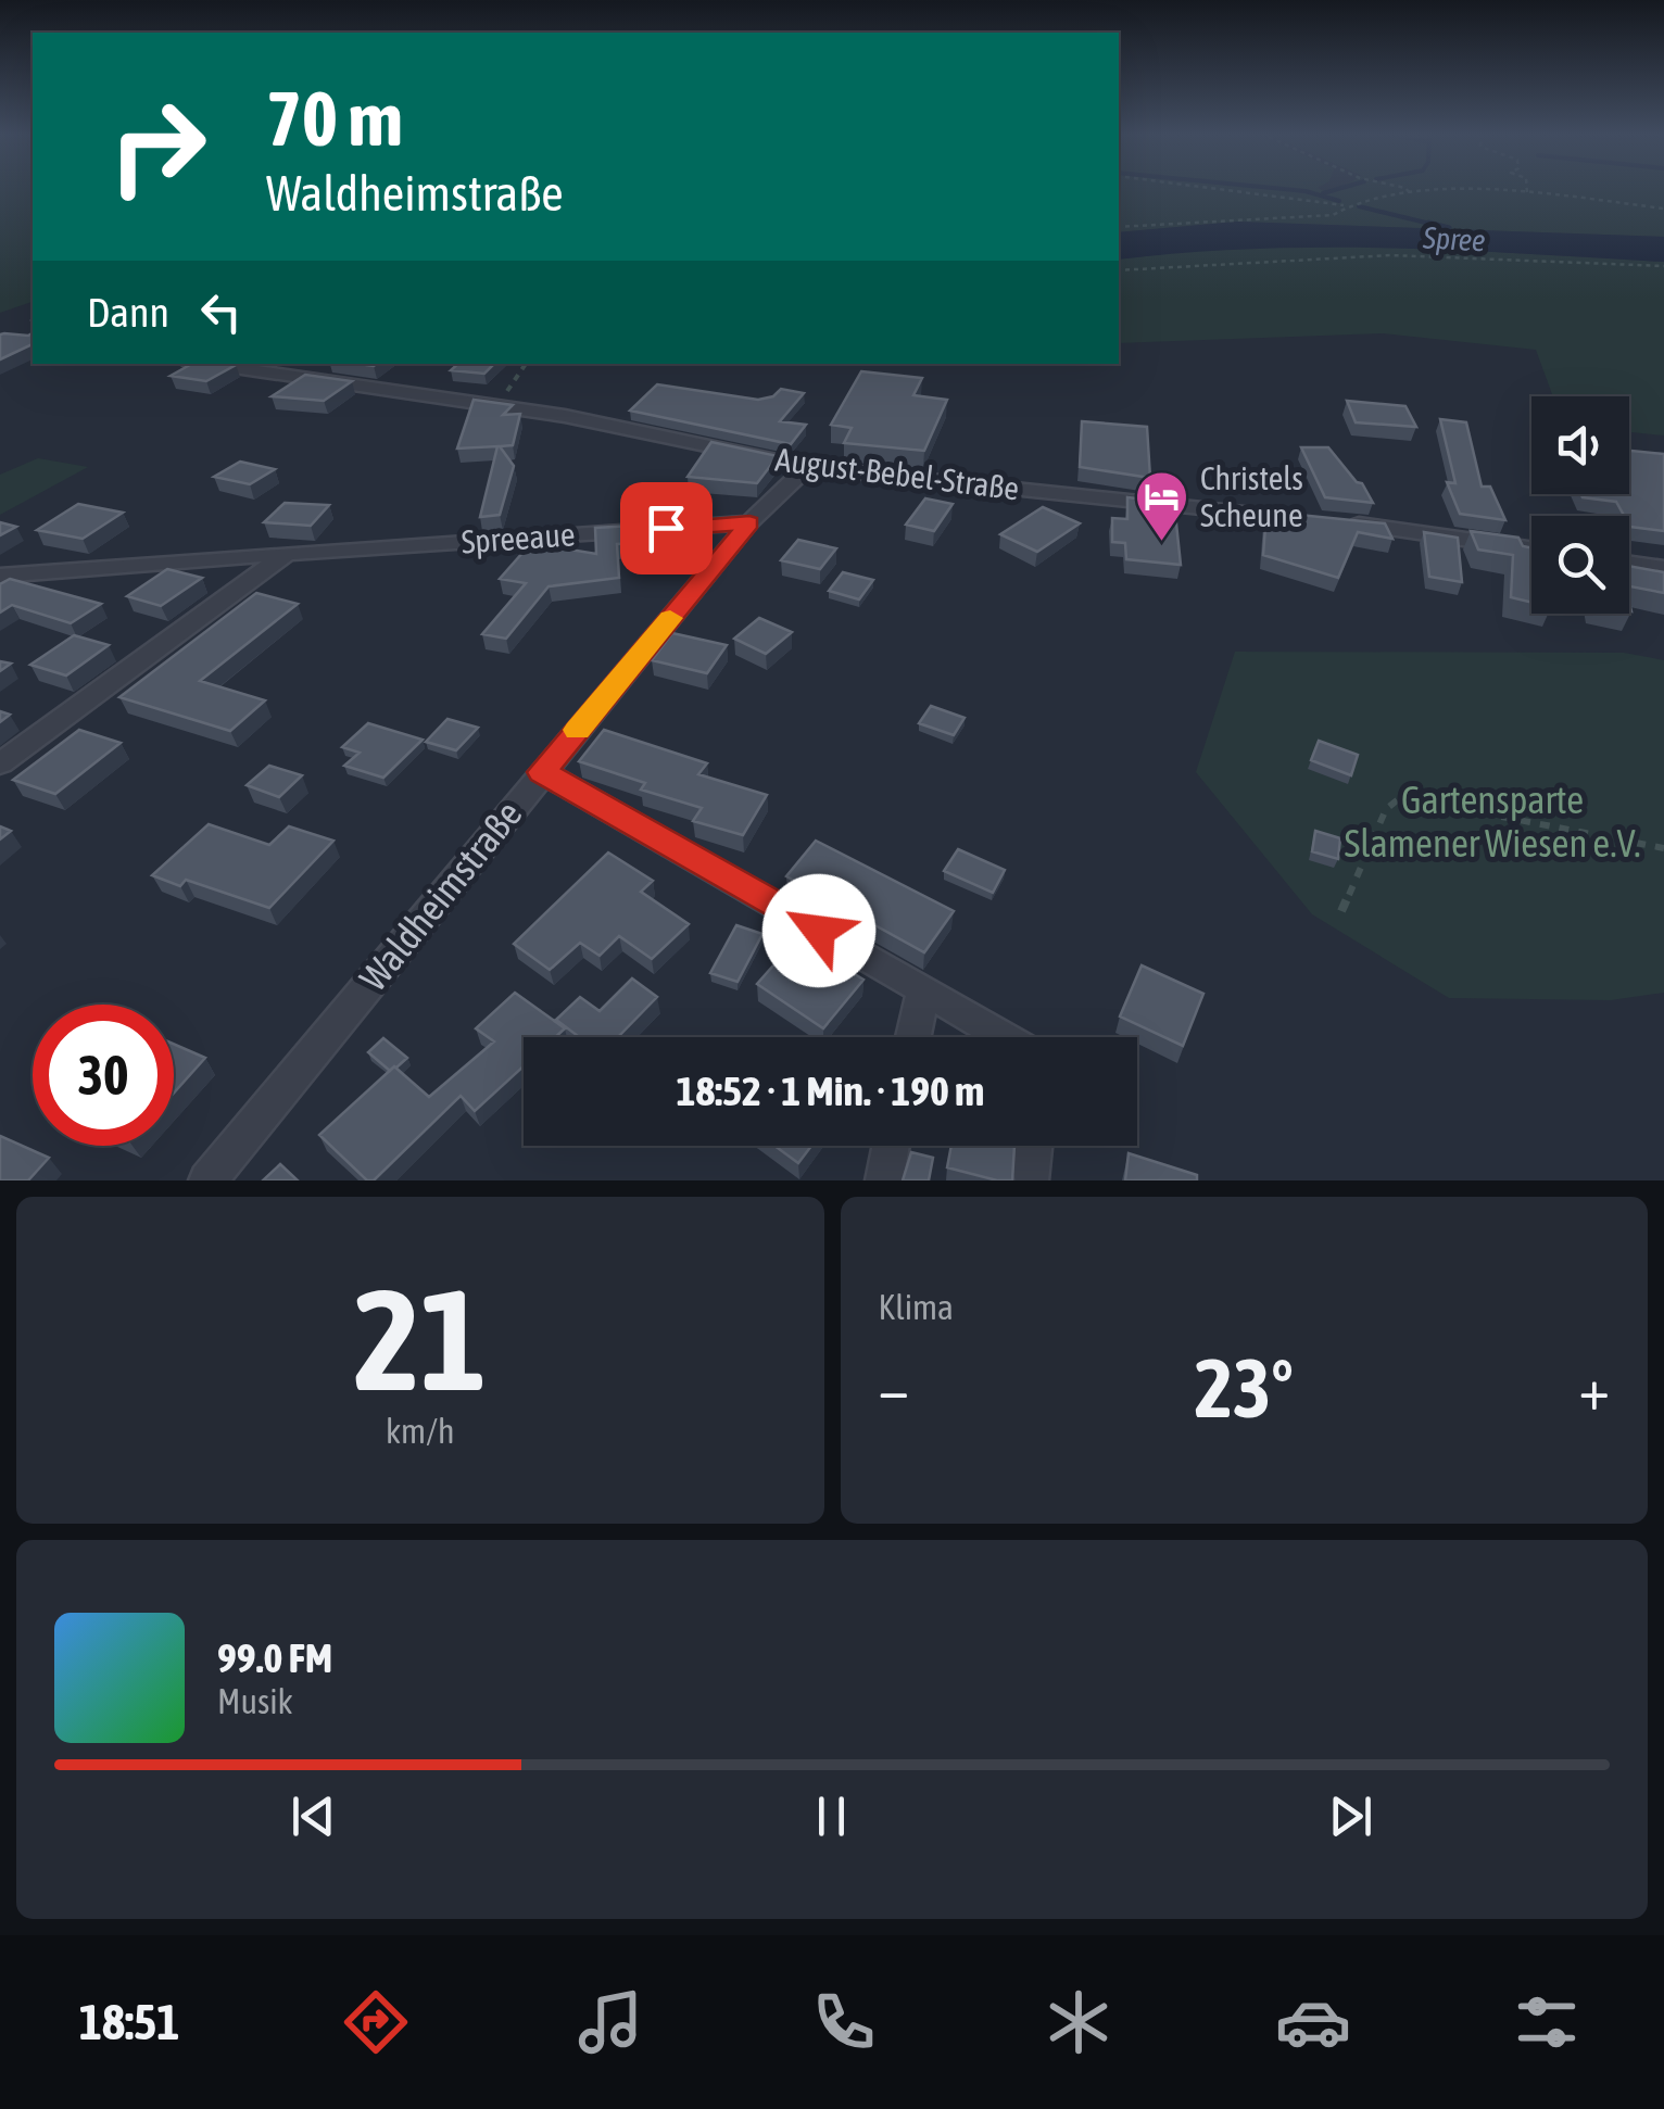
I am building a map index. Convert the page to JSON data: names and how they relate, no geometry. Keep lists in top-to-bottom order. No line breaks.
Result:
{"streets":{"street":["August-Bebel-Straße","Spreeaue","Waldheimstraße"]},"crossings":[["August-Bebel-Straße","Waldheimstraße"],["Spreeaue","Waldheimstraße"]],"water":["Spree"],"parks":["Gartensparte Slamener Wiesen e.V."],"places":{"hotel":["Christels Scheune"]},"page":{"turn":["70 m","Waldheimstraße"],"then":"Dann","limit":"30","trip":"18:52 · 1 Min. · 190 m","tile":[["21","km/h"],"Klima"],"heat":["−","23°","+"],"song":["99.0 FM","Musik"],"tabs":"18:51"}}
